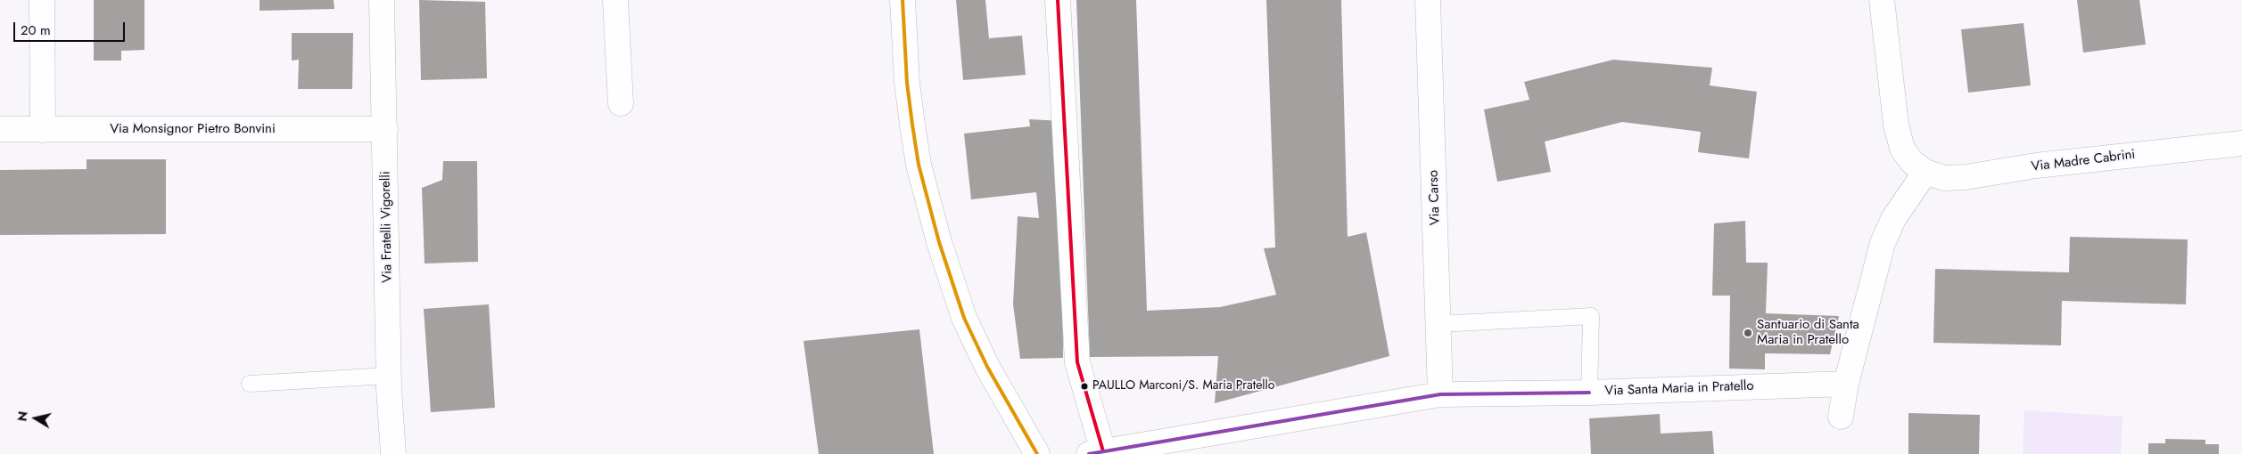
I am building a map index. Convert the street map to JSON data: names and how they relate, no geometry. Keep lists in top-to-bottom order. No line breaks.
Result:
{"streets":{"street":["Via Monsignor Pietro Bonvini","Via Madre Cabrini","Via Carso","Via Fratelli Vigorelli","Via Santa Maria in Pratello"]},"crossings":[["Via Monsignor Pietro Bonvini","Via Fratelli Vigorelli"],["Via Carso","Via Santa Maria in Pratello"]],"places":["Santuario di Santa Maria in Pratello","PAULLO Marconi/S. Maria Pratello"],"scale_bar":"20 m","north":"left"}
